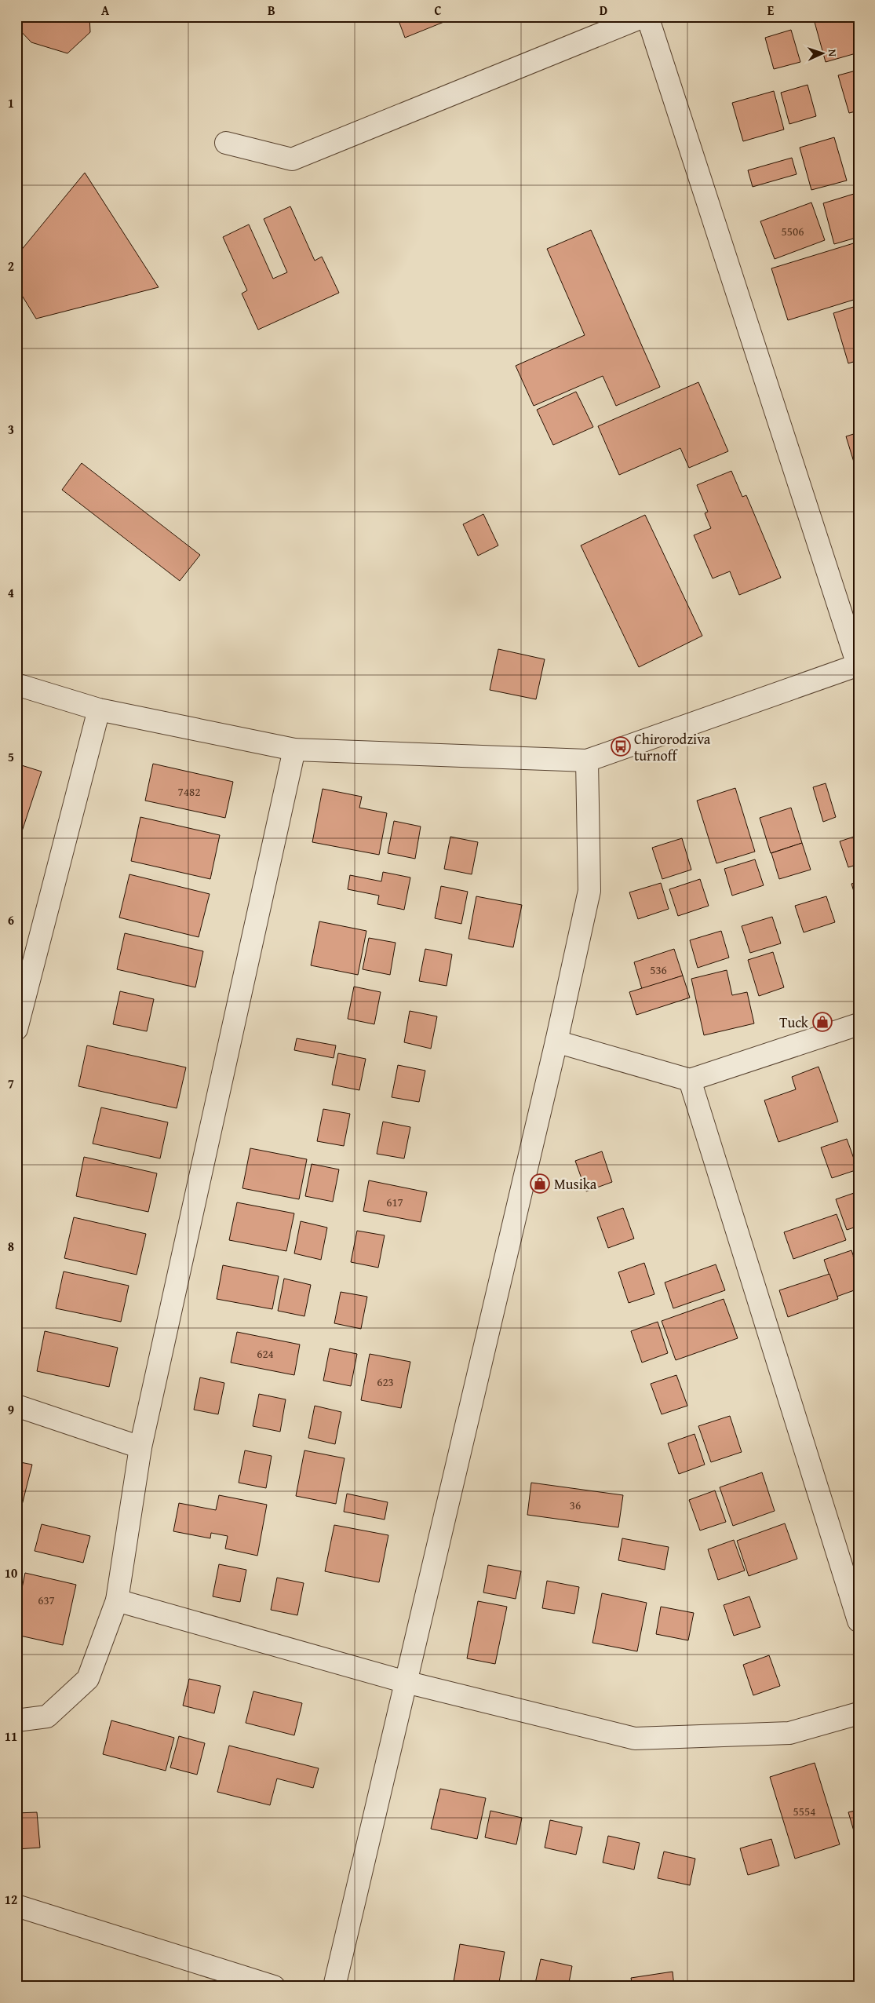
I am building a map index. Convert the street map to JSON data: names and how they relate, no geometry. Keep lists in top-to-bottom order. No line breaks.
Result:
{"places":{"bus stop":["Chirorodziva turnoff"],"shop":["Tuck","Musika"]},"house_numbers":["5506","7482","536","617","624","623","36","637","5554"],"north":"right","grid":{"columns":["A","B","C","D","E"],"rows":["1","2","3","4","5","6","7","8","9","10","11","12"]}}
